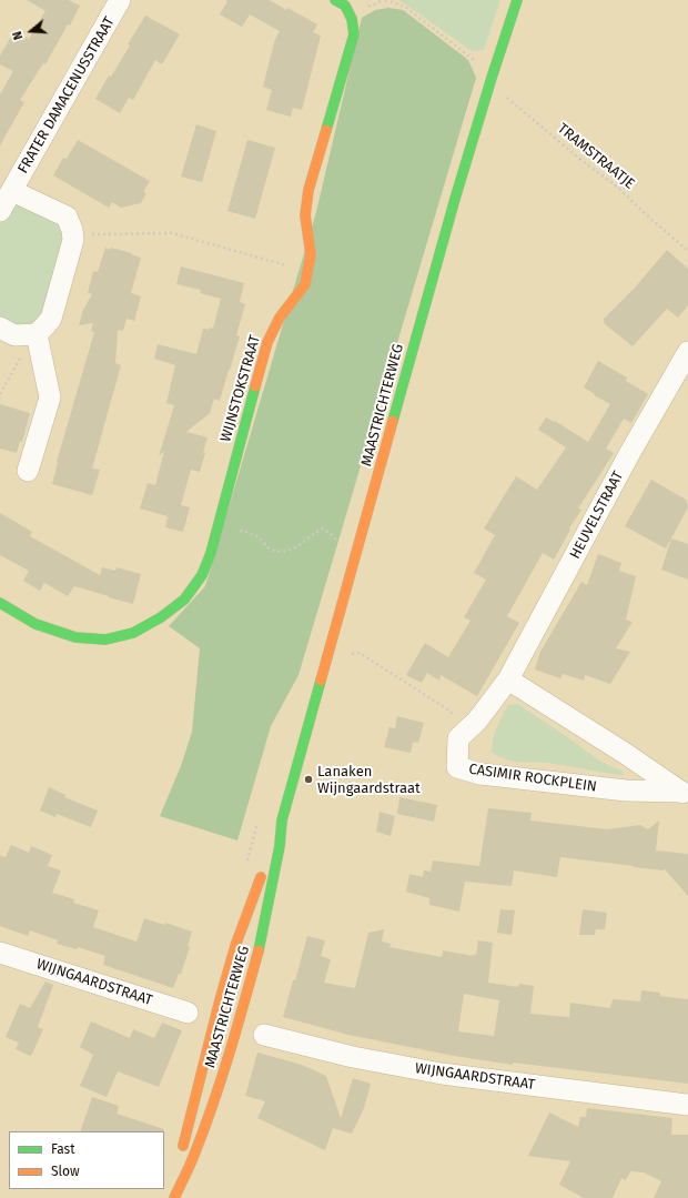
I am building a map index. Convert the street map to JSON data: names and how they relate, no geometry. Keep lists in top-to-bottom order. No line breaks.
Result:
{"streets":{"main road":["WIJNSTOKSTRAAT","MAASTRICHTERWEG"],"street":["FRATER DAMACENUSSTRAAT","HEUVELSTRAAT","CASIMIR ROCKPLEIN","WIJNGAARDSTRAAT"],"path":["TRAMSTRAATJE"]},"crossings":[["TRAMSTRAATJE","MAASTRICHTERWEG"],["HEUVELSTRAAT","CASIMIR ROCKPLEIN"]],"places":["Lanaken Wijngaardstraat"],"legend":["Fast","Slow"],"north":"left"}
